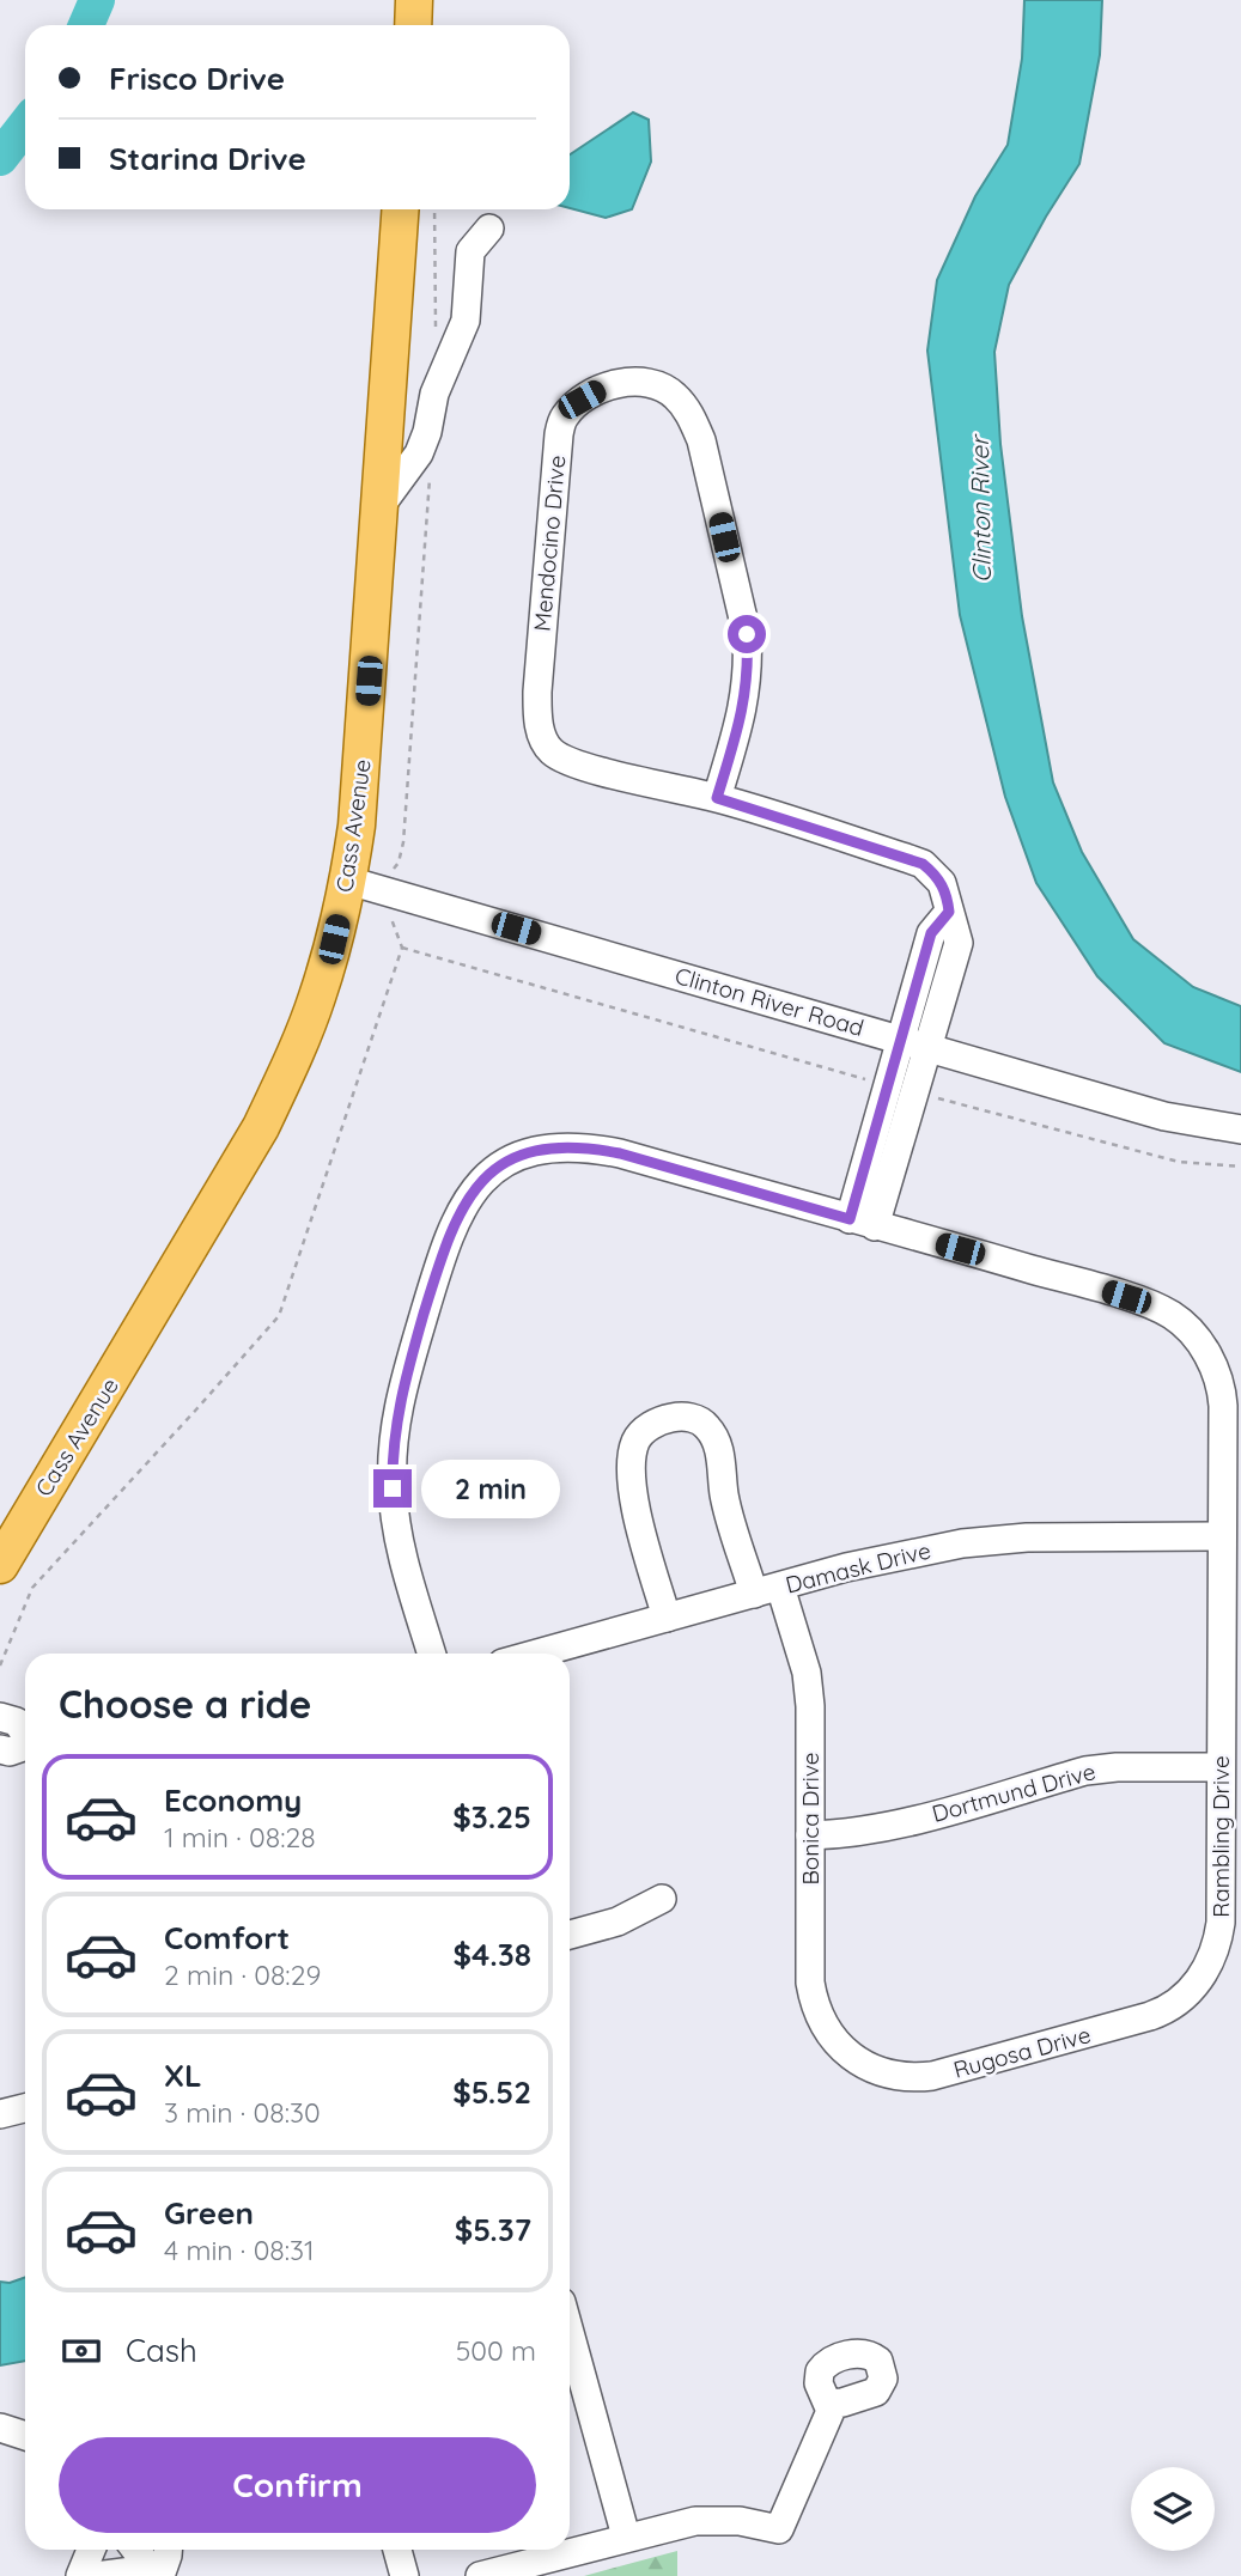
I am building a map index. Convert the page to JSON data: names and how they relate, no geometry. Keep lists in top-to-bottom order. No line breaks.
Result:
{"streets":{"main road":["Cass Avenue"],"street":["Mendocino Drive","Clinton River Road","Damask Drive","Dortmund Drive","Bonica Drive","Rambling Drive","Rugosa Drive"]},"crossings":[["Cass Avenue","Clinton River Road"],["Damask Drive","Bonica Drive"],["Damask Drive","Rambling Drive"],["Dortmund Drive","Bonica Drive"],["Dortmund Drive","Rambling Drive"],["Bonica Drive","Rugosa Drive"],["Rambling Drive","Rugosa Drive"]],"water":["Clinton River"],"page":{"banner":["Frisco Drive","Starina Drive"],"bubble":"2 min","heading":"Choose a ride","list":[{"name":"Economy","note":"1 min · 08:28","value":"$3.25"},{"name":"Comfort","note":"2 min · 08:29","value":"$4.38"},{"name":"XL","note":"3 min · 08:30","value":"$5.52"},{"name":"Green","note":"4 min · 08:31","value":"$5.37"}],"pay":["Cash","500 m"],"buttons":"Confirm"}}
